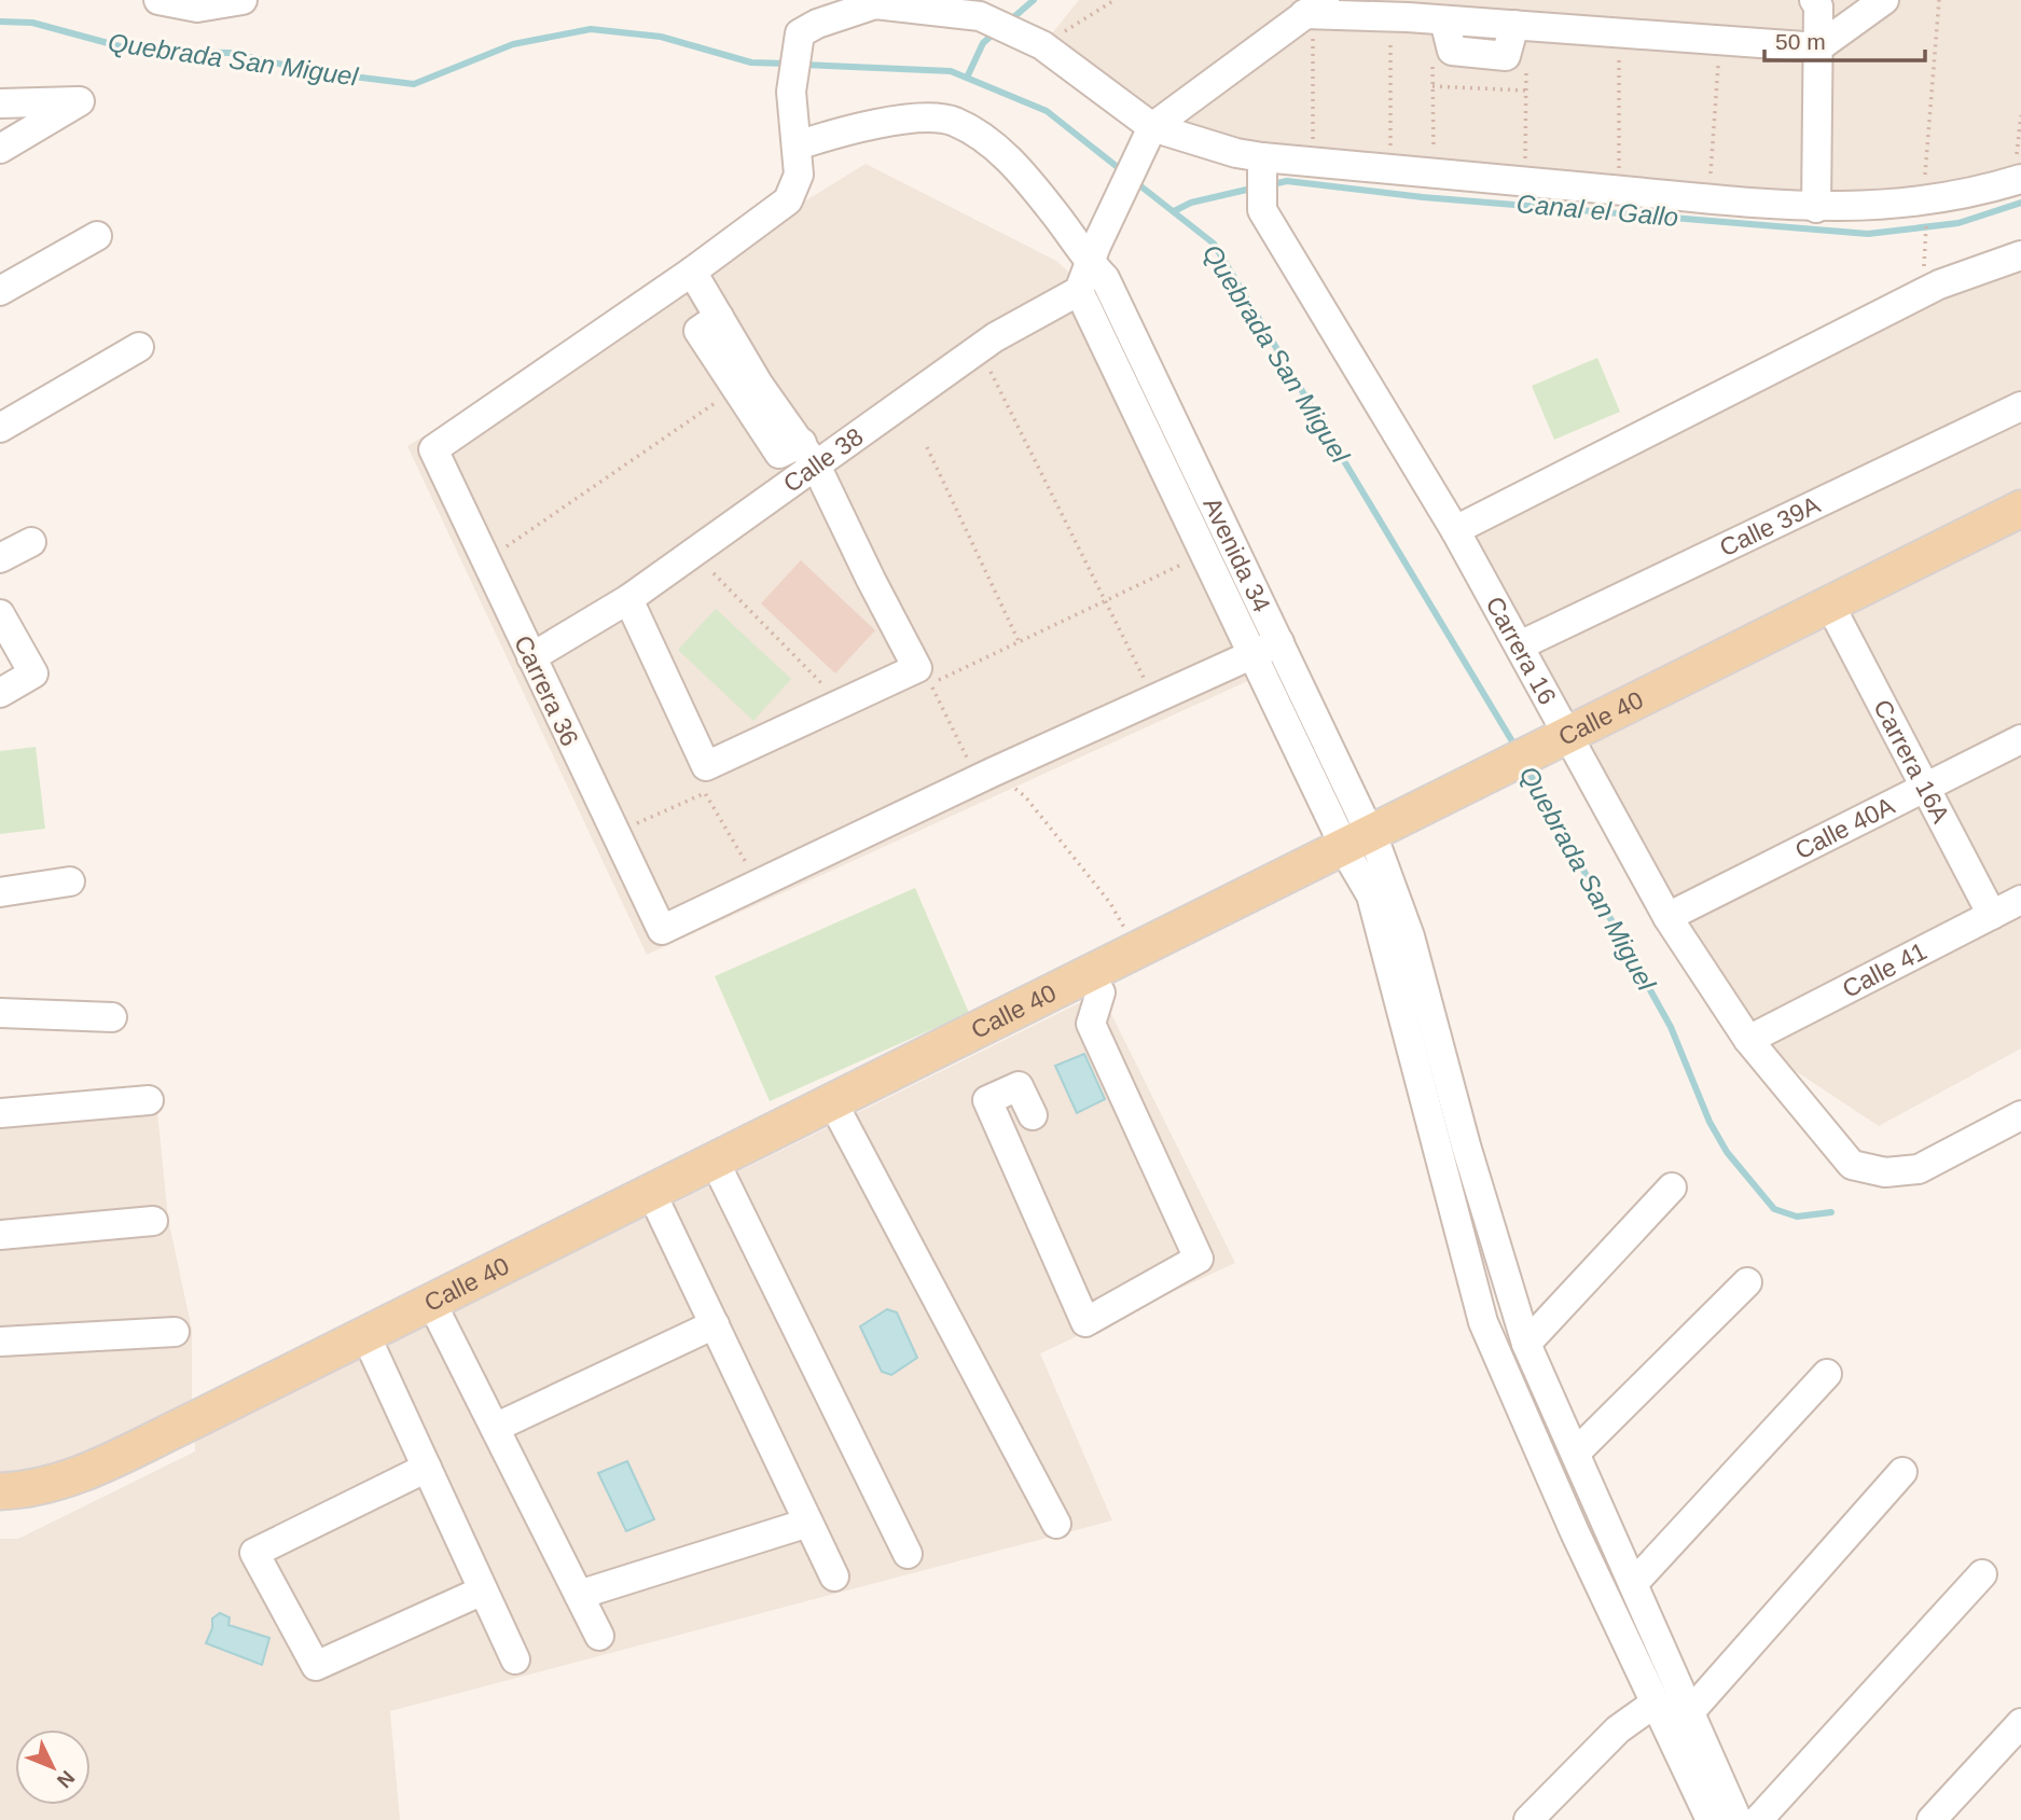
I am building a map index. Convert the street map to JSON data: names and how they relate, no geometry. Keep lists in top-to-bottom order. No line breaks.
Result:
{"streets":{"main road":["Calle 40"],"street":["Calle 38","Calle 39A","Avenida 34","Carrera 16","Carrera 36","Carrera 16A","Calle 40A","Calle 41"]},"crossings":[["Calle 38","Avenida 34"],["Calle 38","Carrera 36"],["Calle 39A","Carrera 16"],["Avenida 34","Calle 40"],["Carrera 16","Calle 40"],["Carrera 16","Calle 40A"],["Carrera 16","Calle 41"],["Calle 40","Carrera 16A"],["Carrera 16A","Calle 40A"],["Carrera 16A","Calle 41"]],"water":["Quebrada San Miguel","Canal el Gallo"],"scale_bar":"50 m","north":"bottom right"}
